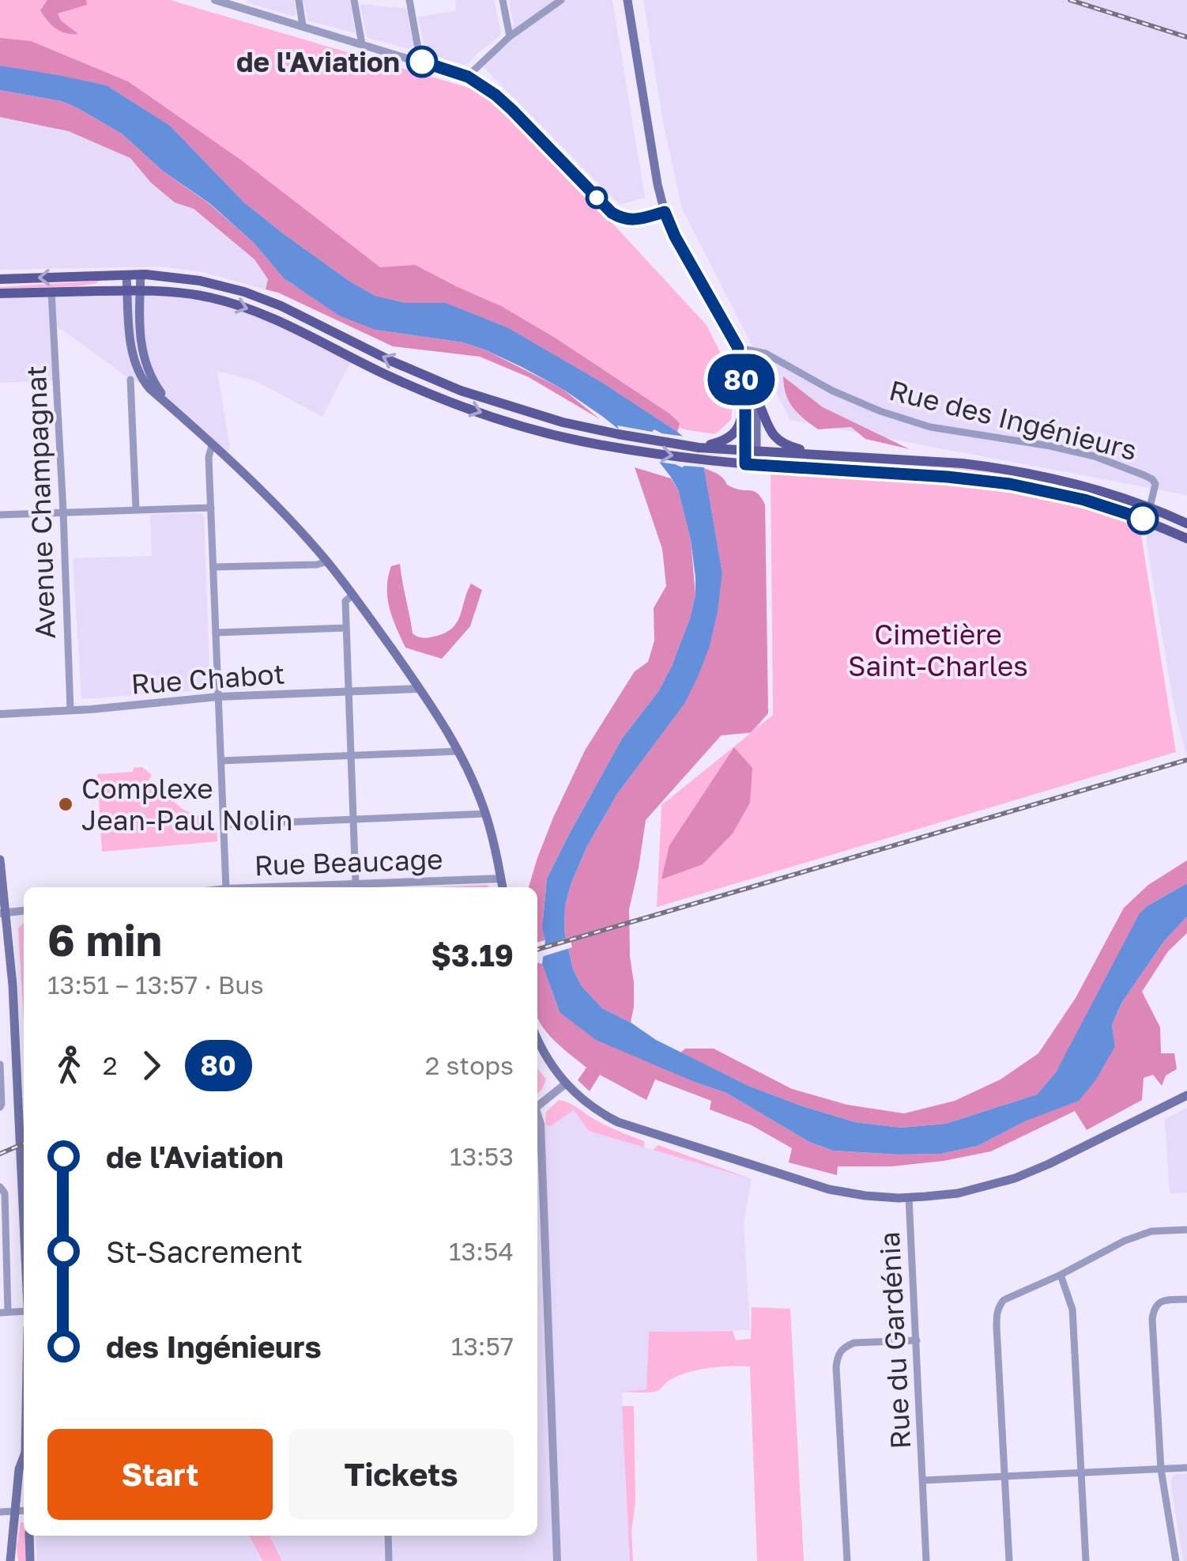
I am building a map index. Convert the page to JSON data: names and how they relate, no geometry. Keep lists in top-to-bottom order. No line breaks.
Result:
{"streets":{"street":["Rue des Ingénieurs","Avenue Champagnat","Rue Chabot","Rue Beaucage","Rue du Gardénia"]},"crossings":[["Avenue Champagnat","Rue Chabot"]],"parks":["Cimetière Saint-Charles"],"places":["de l'Aviation","Complexe Jean-Paul Nolin"],"lines":["bus line 80"],"page":{"on_map":"80","heading":["6 min","13:51 – 13:57 · Bus","$3.19"],"legs":["2","80","2 stops"],"list":[{"name":"de l'Aviation","value":"13:53"},{"name":"St-Sacrement","value":"13:54"},{"name":"des Ingénieurs","value":"13:57"}],"buttons":["Start","Tickets"]}}
